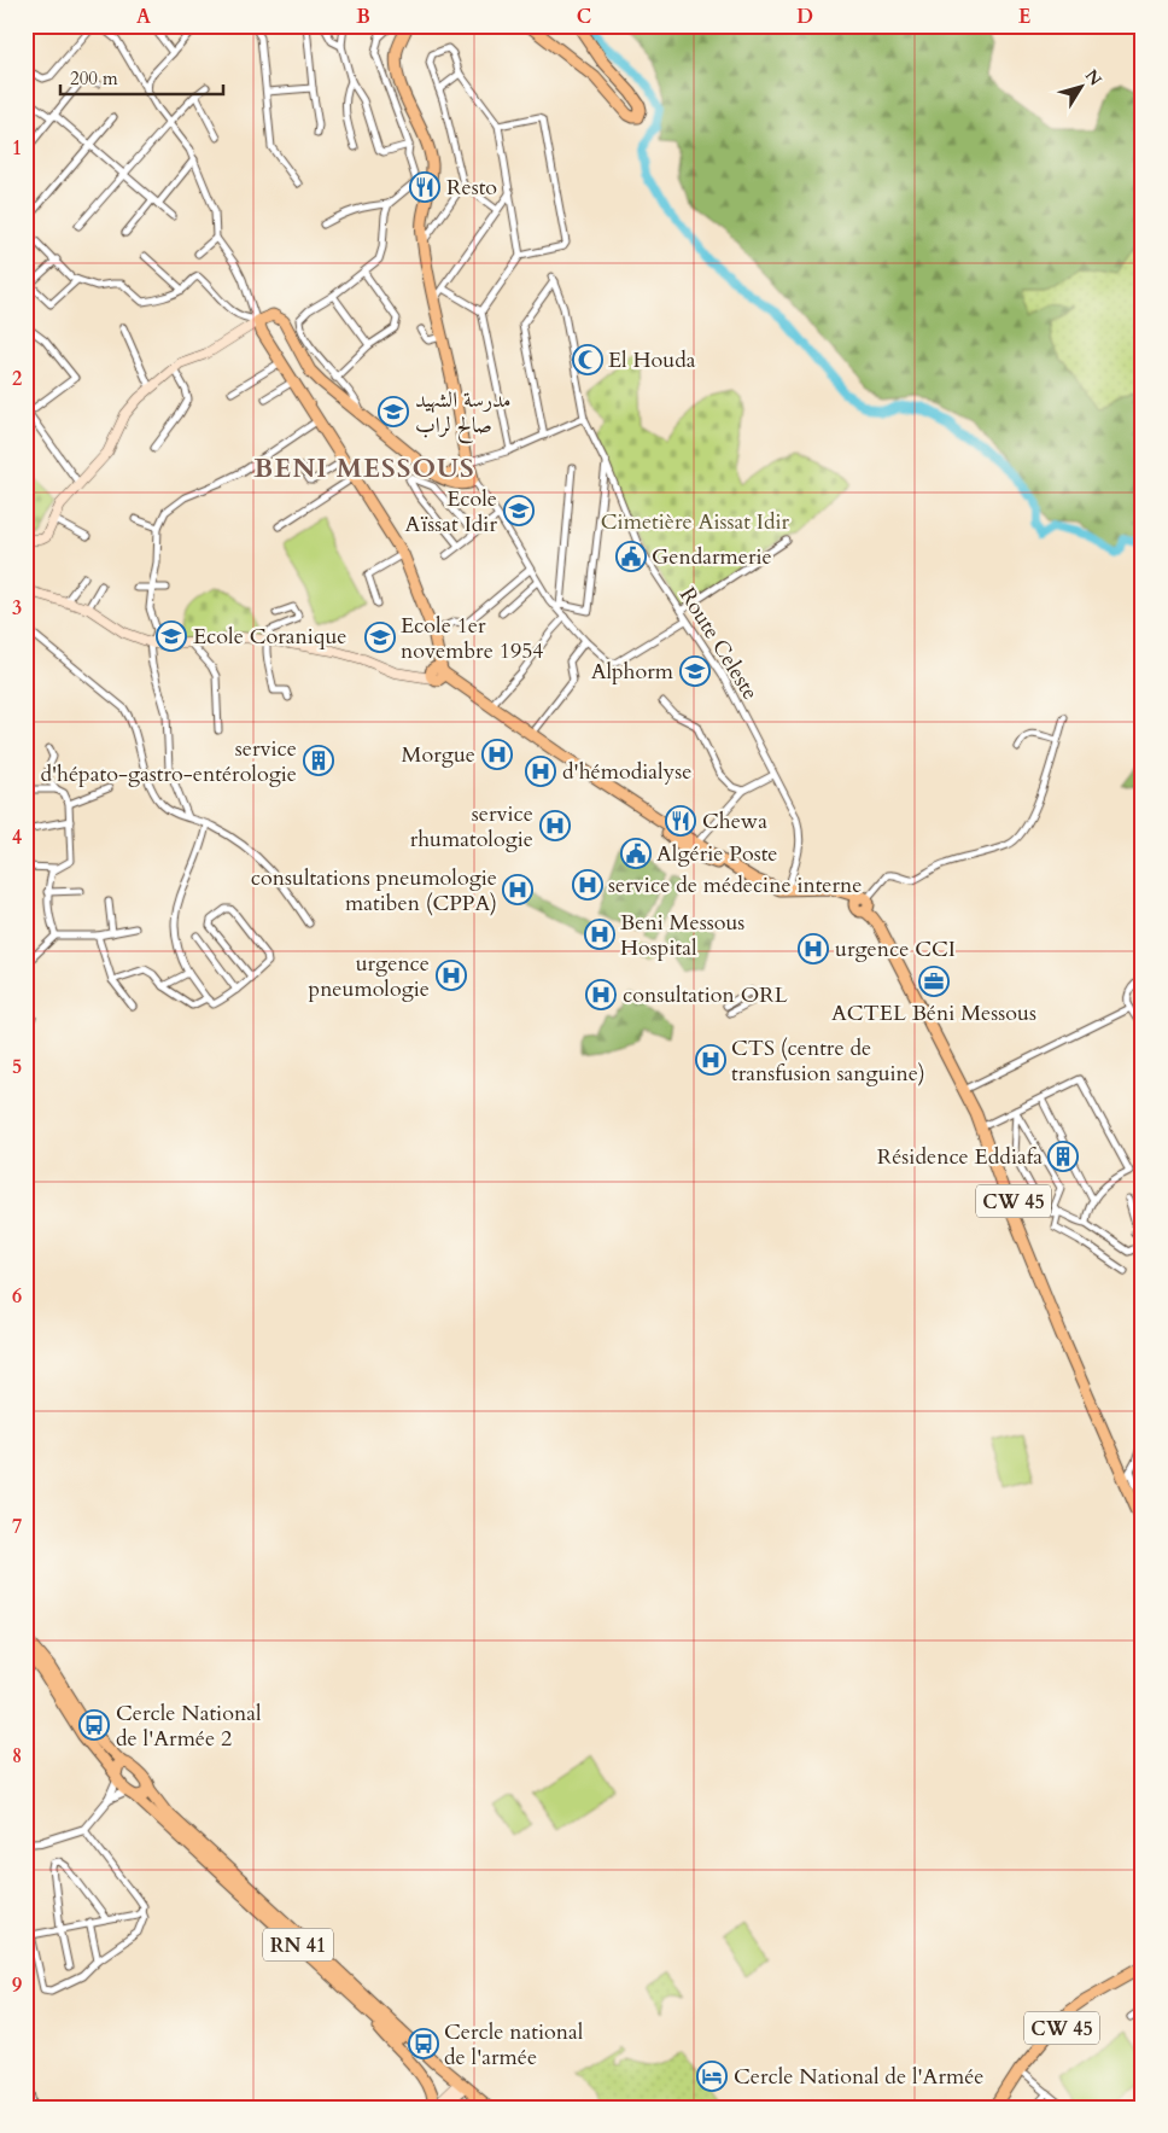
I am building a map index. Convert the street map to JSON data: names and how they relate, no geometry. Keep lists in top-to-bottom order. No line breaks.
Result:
{"streets":{"main road":["CW 45","RN 41"],"street":["Route Celeste"]},"districts":["BENI MESSOUS"],"parks":["Cimetière Aissat Idir"],"places":{"restaurant":["Resto","Chewa"],"mosque":["El Houda"],"school or university":["مدرسة الشهيد صالح لراب","Ecole Aïssat Idir","Ecole Coranique","Ecole 1er novembre 1954","Alphorm"],"public building":["Gendarmerie","Algérie Poste"],"hospital":["Morgue","d'hémodialyse","service rhumatologie","service de médecine interne","consultations pneumologie matiben (CPPA)","Beni Messous Hospital","urgence CCI","urgence pneumologie","consultation ORL","CTS (centre de transfusion sanguine)"],"building":["service d'hépato-gastro-entérologie","Résidence Eddiafa"],"office":["ACTEL Béni Messous"],"bus stop":["Cercle National de l'Armée 2","Cercle national de l'armée"],"hotel":["Cercle National de l'Armée"]},"scale_bar":"200 m","north":"top right","grid":{"columns":["A","B","C","D","E"],"rows":["1","2","3","4","5","6","7","8","9"]}}
